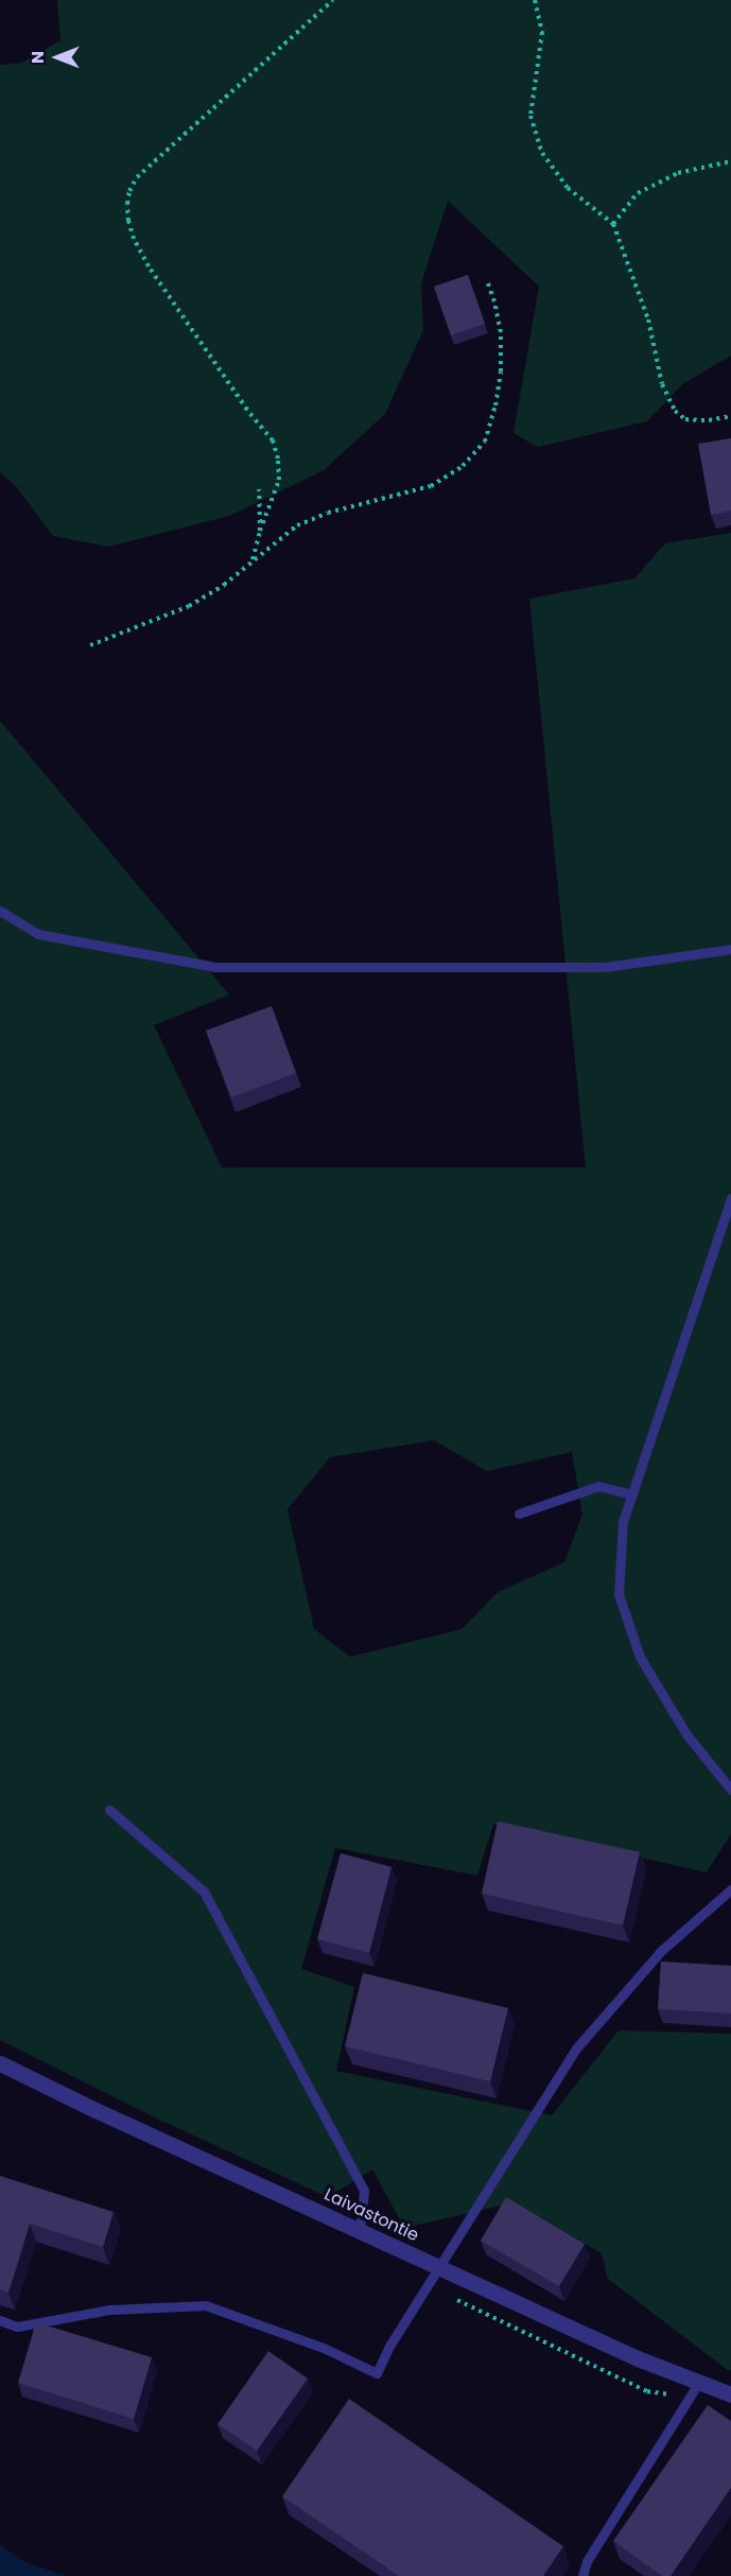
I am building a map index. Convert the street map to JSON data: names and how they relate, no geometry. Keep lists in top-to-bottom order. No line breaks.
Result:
{"streets":{"street":["Laivastontie"]},"north":"left"}
